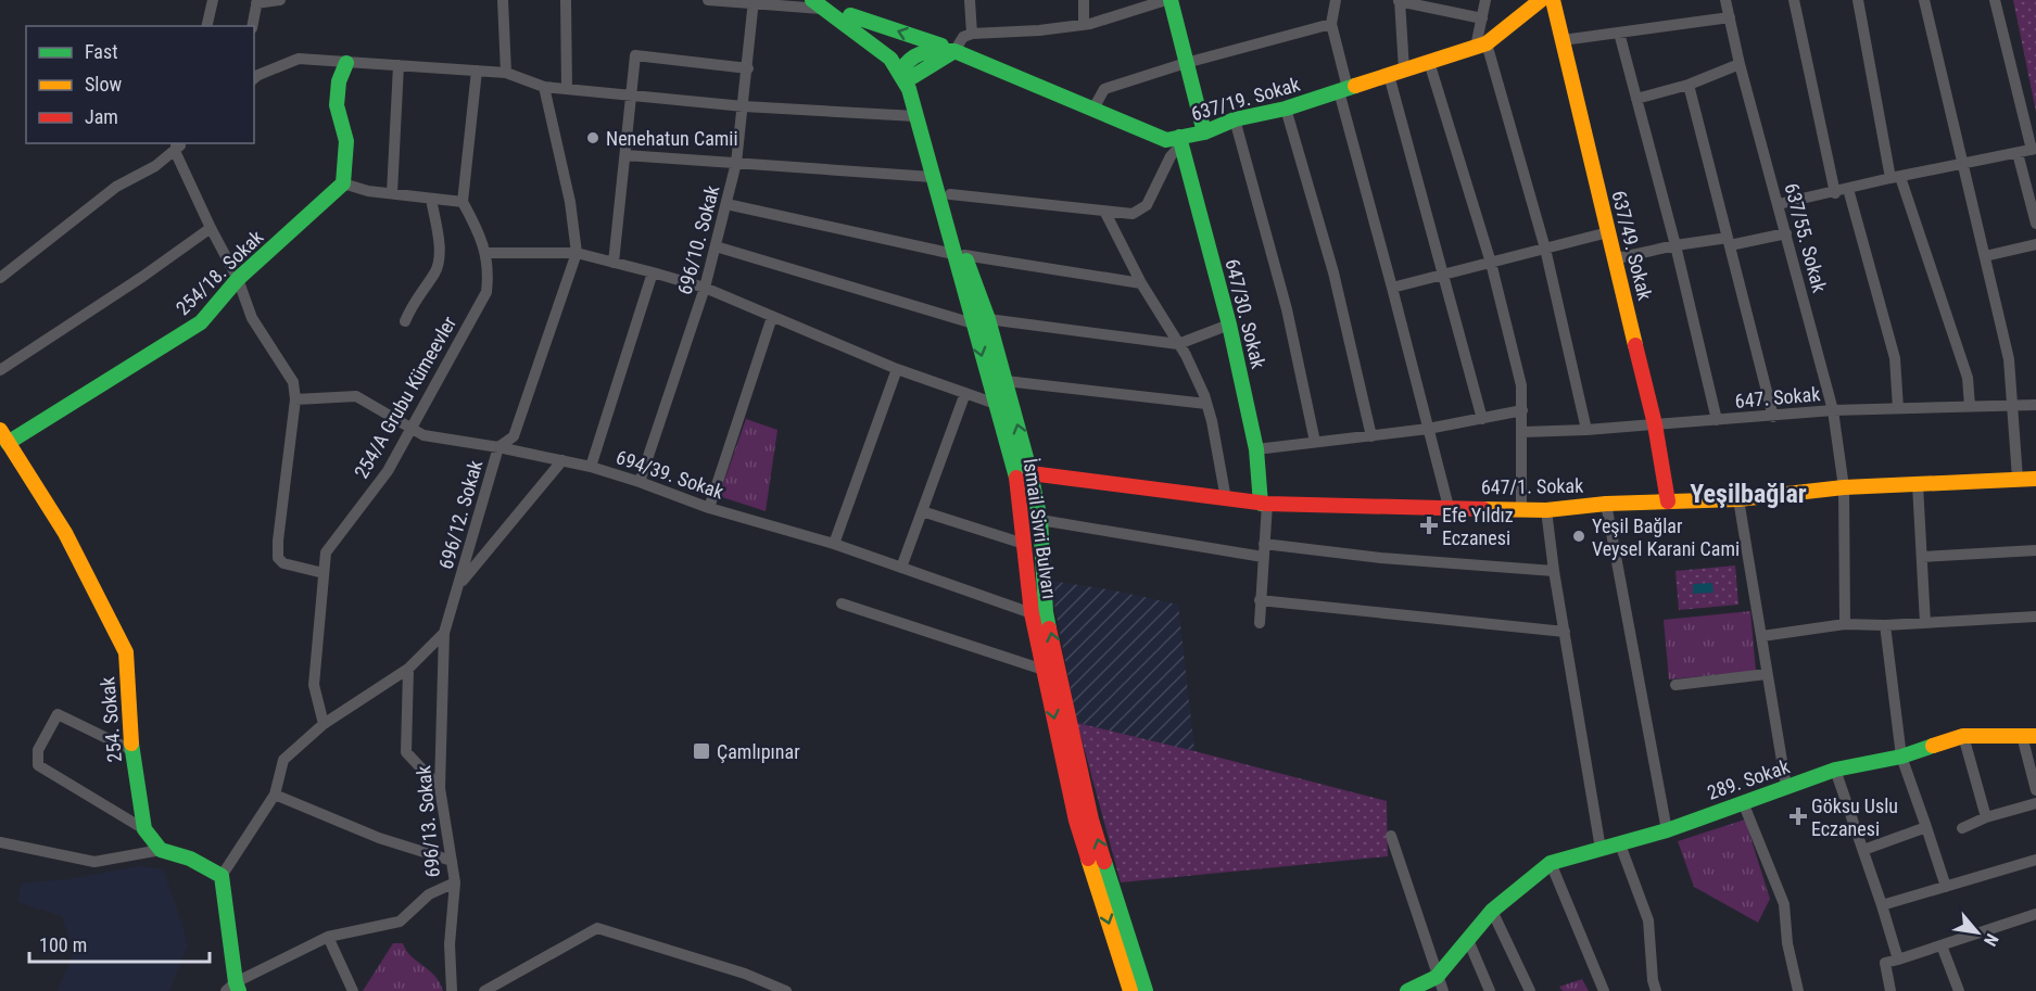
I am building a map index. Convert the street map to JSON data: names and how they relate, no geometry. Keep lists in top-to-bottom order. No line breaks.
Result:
{"streets":{"street":["637/19. Sokak","637/55. Sokak","696/10. Sokak","637/49. Sokak","254/18. Sokak","647/30. Sokak","254/A Grubu Kümeevler","647. Sokak","694/39. Sokak","647/1. Sokak","696/12. Sokak","İsmail Sivri Bulvarı","254. Sokak","289. Sokak","696/13. Sokak"]},"crossings":[["637/19. Sokak","647/30. Sokak"],["637/19. Sokak","İsmail Sivri Bulvarı"],["637/55. Sokak","647. Sokak"],["637/55. Sokak","647/1. Sokak"],["696/10. Sokak","694/39. Sokak"],["637/49. Sokak","647. Sokak"],["637/49. Sokak","647/1. Sokak"],["254/18. Sokak","254. Sokak"],["647/30. Sokak","647/1. Sokak"],["254/A Grubu Kümeevler","694/39. Sokak"],["254/A Grubu Kümeevler","696/12. Sokak"],["694/39. Sokak","696/12. Sokak"],["694/39. Sokak","İsmail Sivri Bulvarı"],["647/1. Sokak","İsmail Sivri Bulvarı"],["696/12. Sokak","696/13. Sokak"]],"districts":["Yeşilbağlar"],"places":{"other":["Nenehatun Camii","Yeşil Bağlar Veysel Karani Cami"],"health":["Efe Yıldız Eczanesi","Göksu Uslu Eczanesi"],"transit":["Çamlıpınar"]},"legend":["Fast","Slow","Jam"],"scale_bar":"100 m","north":"bottom right"}
